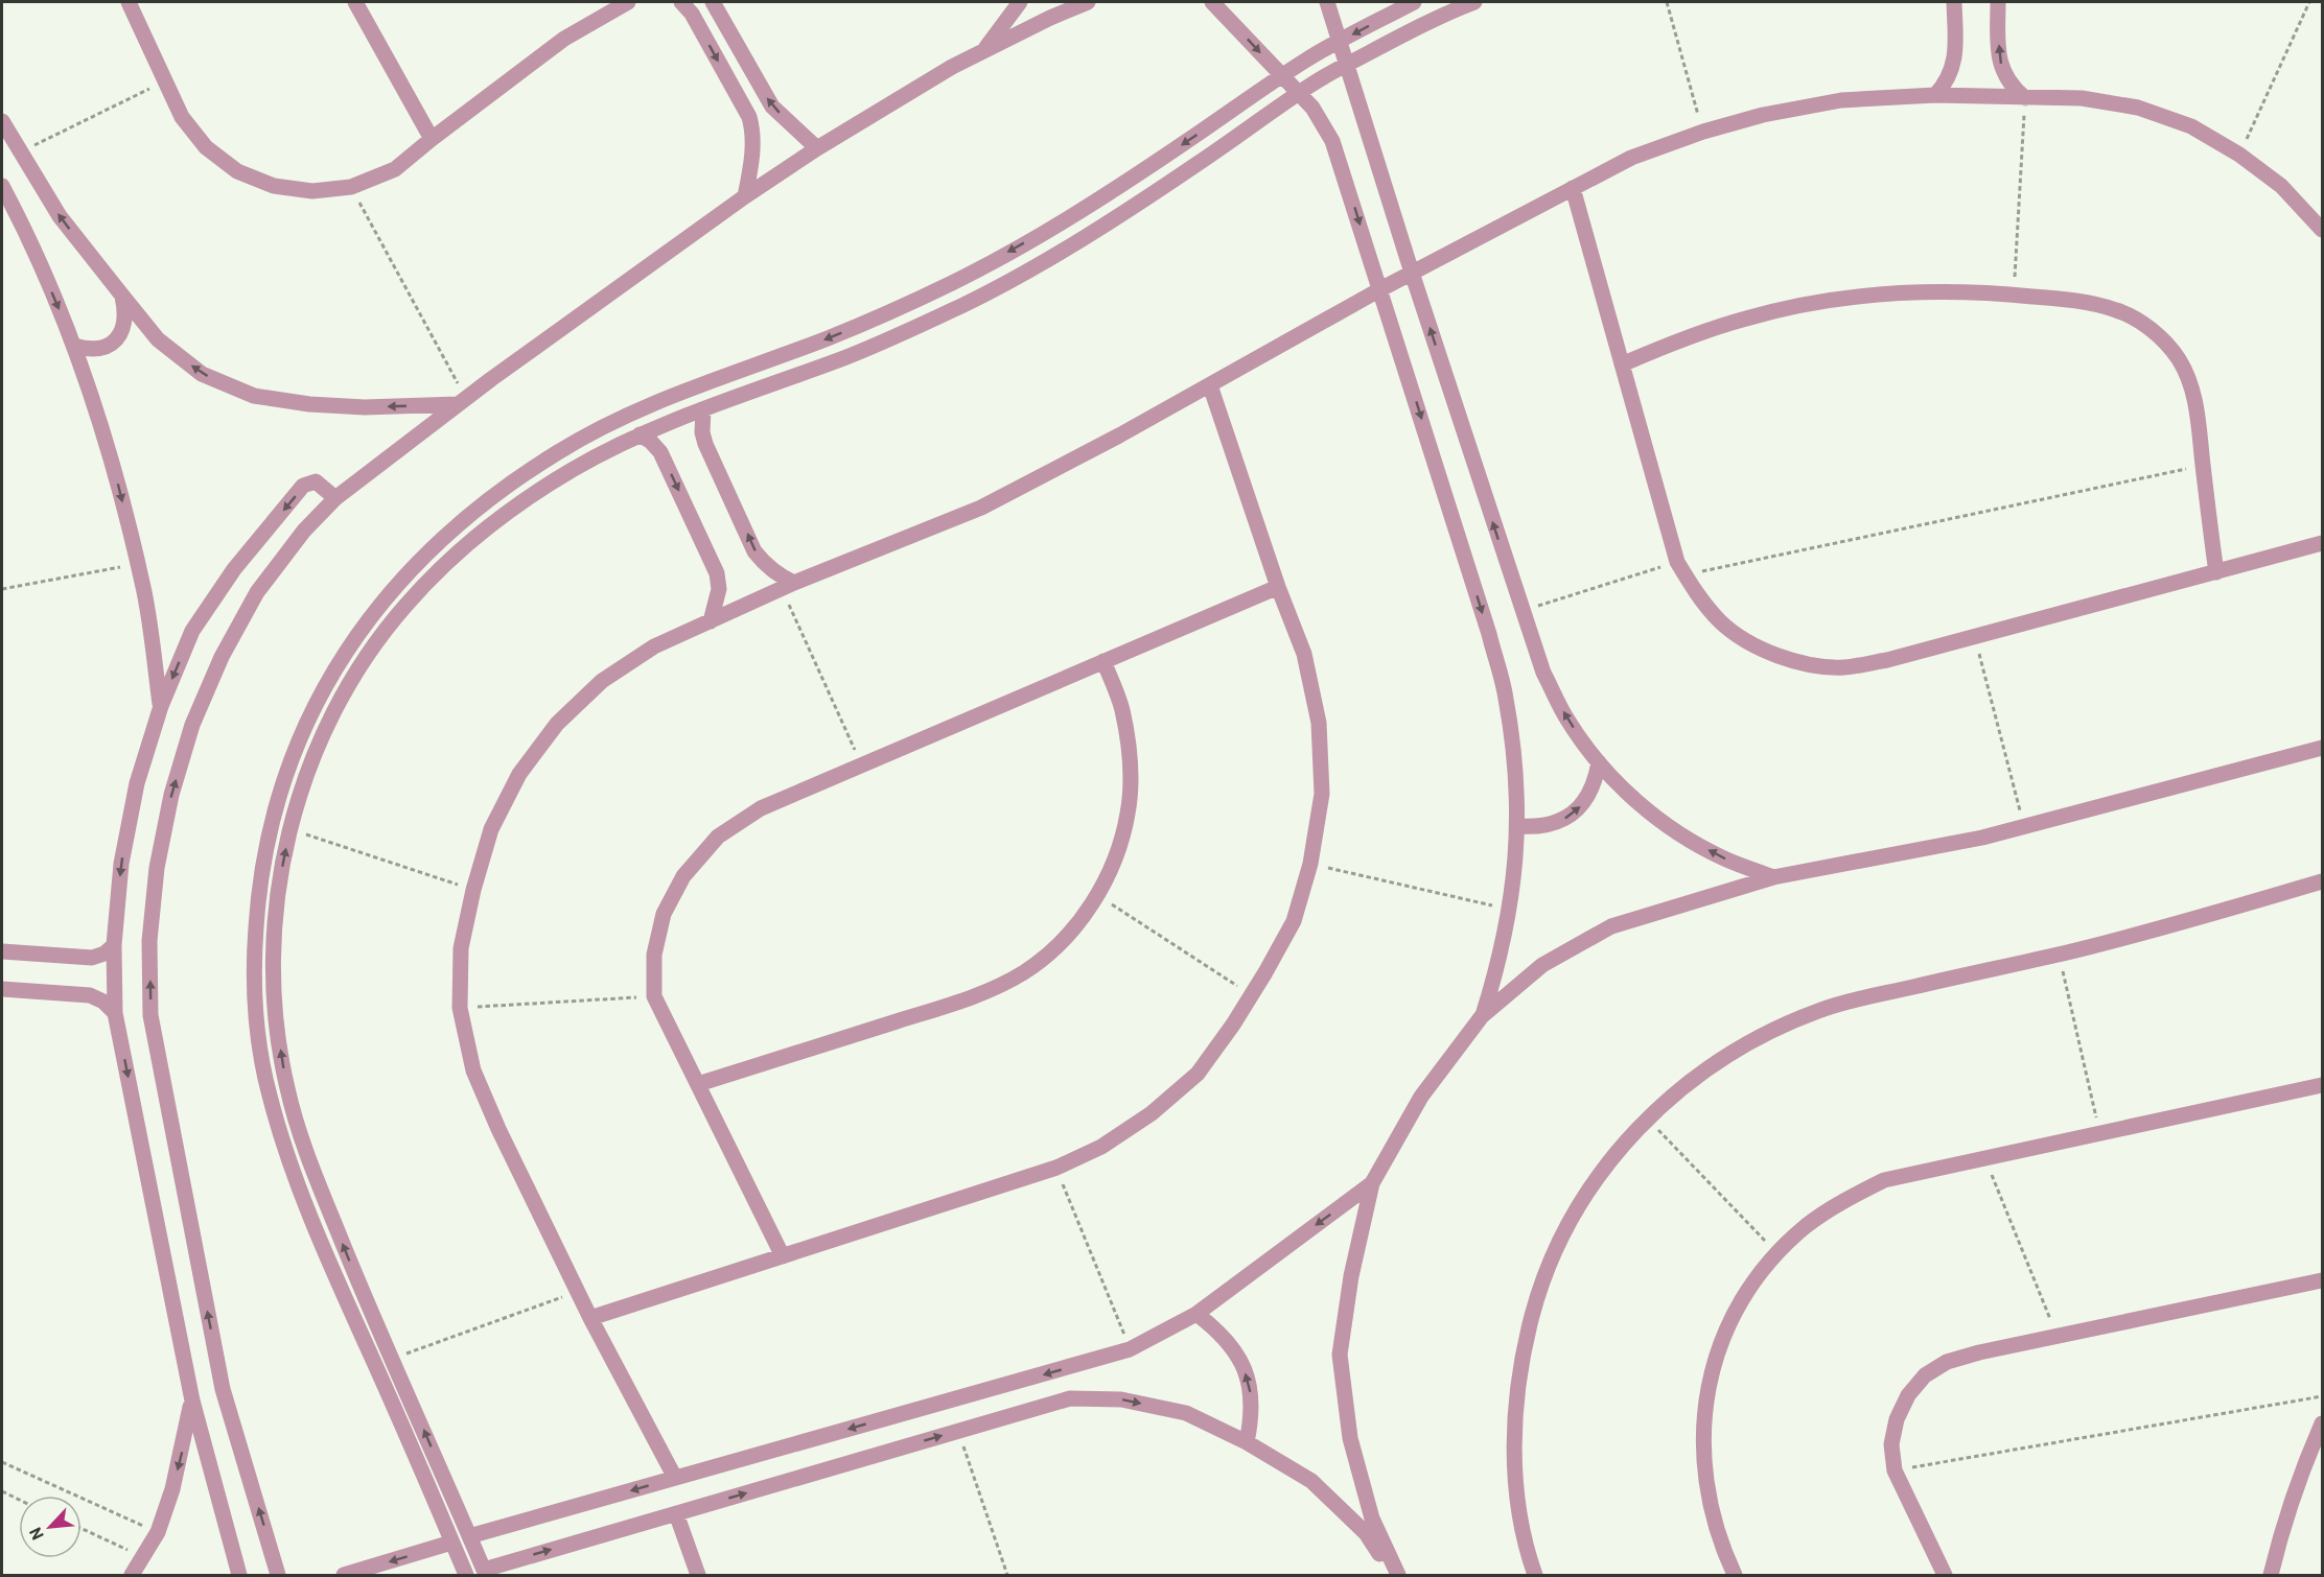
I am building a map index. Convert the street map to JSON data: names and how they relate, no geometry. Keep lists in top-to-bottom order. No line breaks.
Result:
{"north":"bottom left"}
